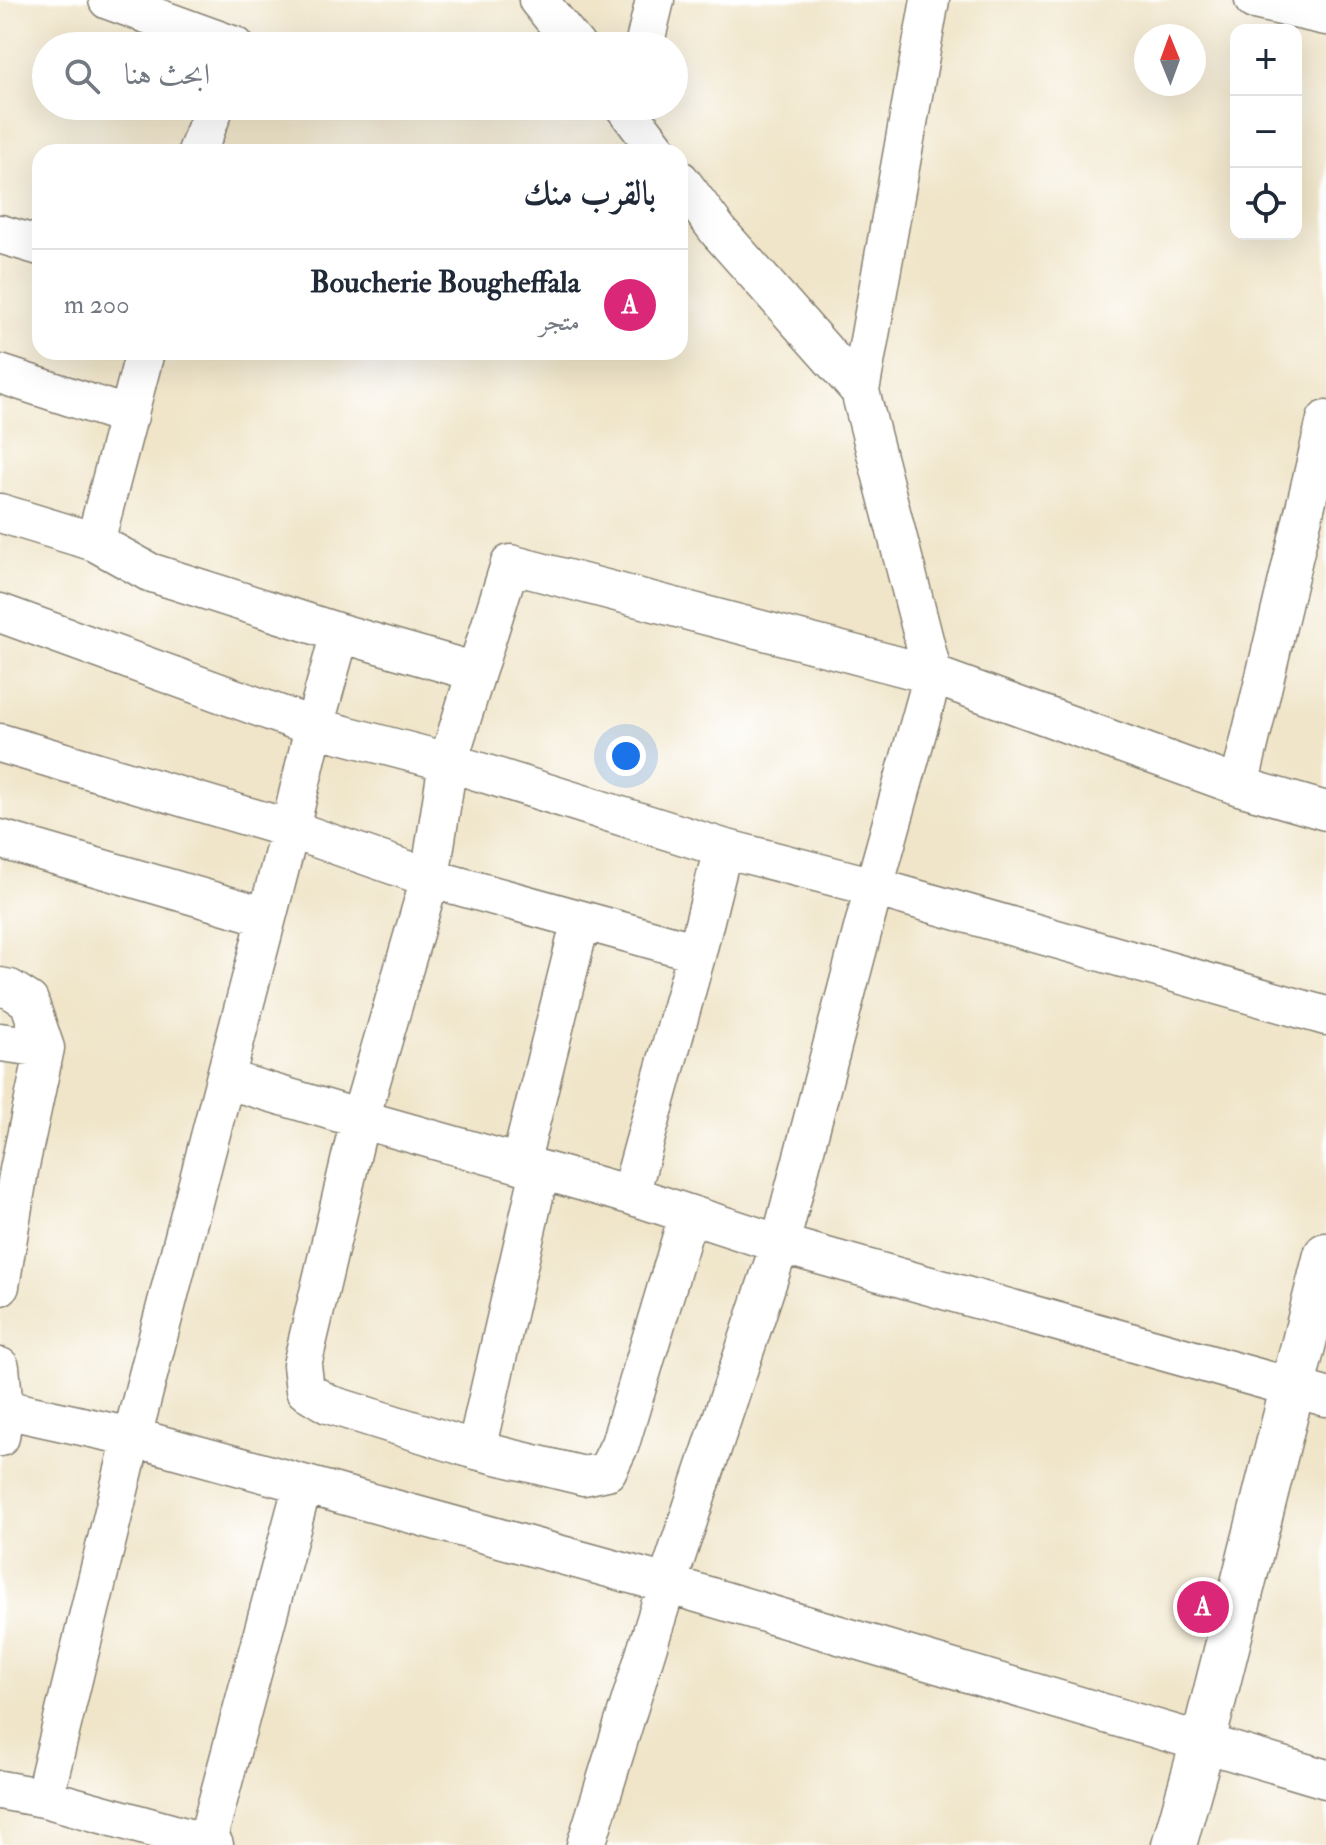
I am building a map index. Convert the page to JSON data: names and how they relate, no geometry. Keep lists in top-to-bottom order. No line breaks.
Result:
{"north":"top","page":{"map_buttons":["+","−"],"search":"ابحث هنا","heading":"بالقرب منك","list":[{"mark":"A","name":"Boucherie Bougheffala","note":"متجر","value":"200 m"}],"pins":"A"}}
